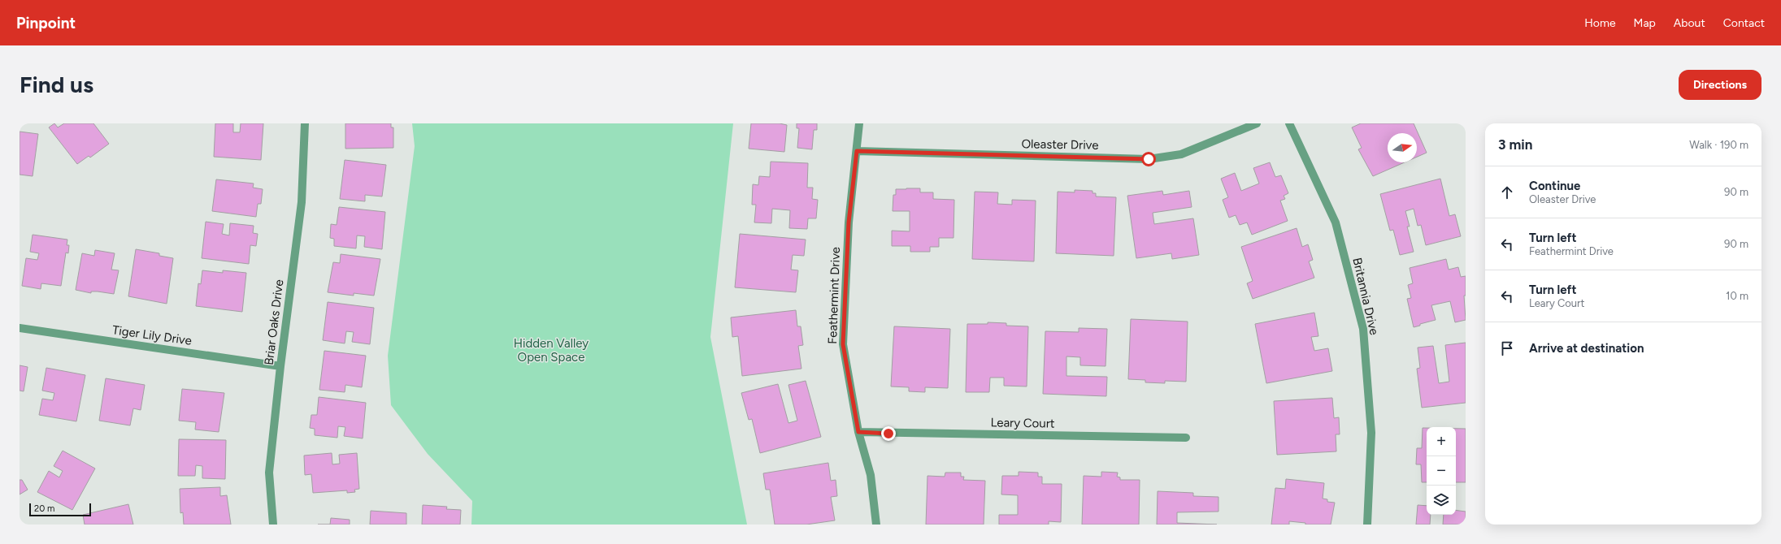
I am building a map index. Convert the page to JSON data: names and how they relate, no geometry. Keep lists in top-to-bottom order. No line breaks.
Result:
{"streets":{"street":["Oleaster Drive","Feathermint Drive","Britannia Drive","Briar Oaks Drive","Tiger Lily Drive","Leary Court"]},"crossings":[["Oleaster Drive","Feathermint Drive"],["Feathermint Drive","Leary Court"],["Briar Oaks Drive","Tiger Lily Drive"]],"parks":["Hidden Valley Open Space"],"scale_bar":"20 m","north":"right","page":{"header":"Pinpoint","nav":["Home","Map","About","Contact"],"buttons":"Directions","title":"Find us","heading":["3 min","Walk · 190 m"],"list":[["Continue","Oleaster Drive","90 m"],["Turn left","Feathermint Drive","90 m"],["Turn left","Leary Court","10 m"],"Arrive at destination"],"map_buttons":["+","−"],"scale":"20 m"}}
